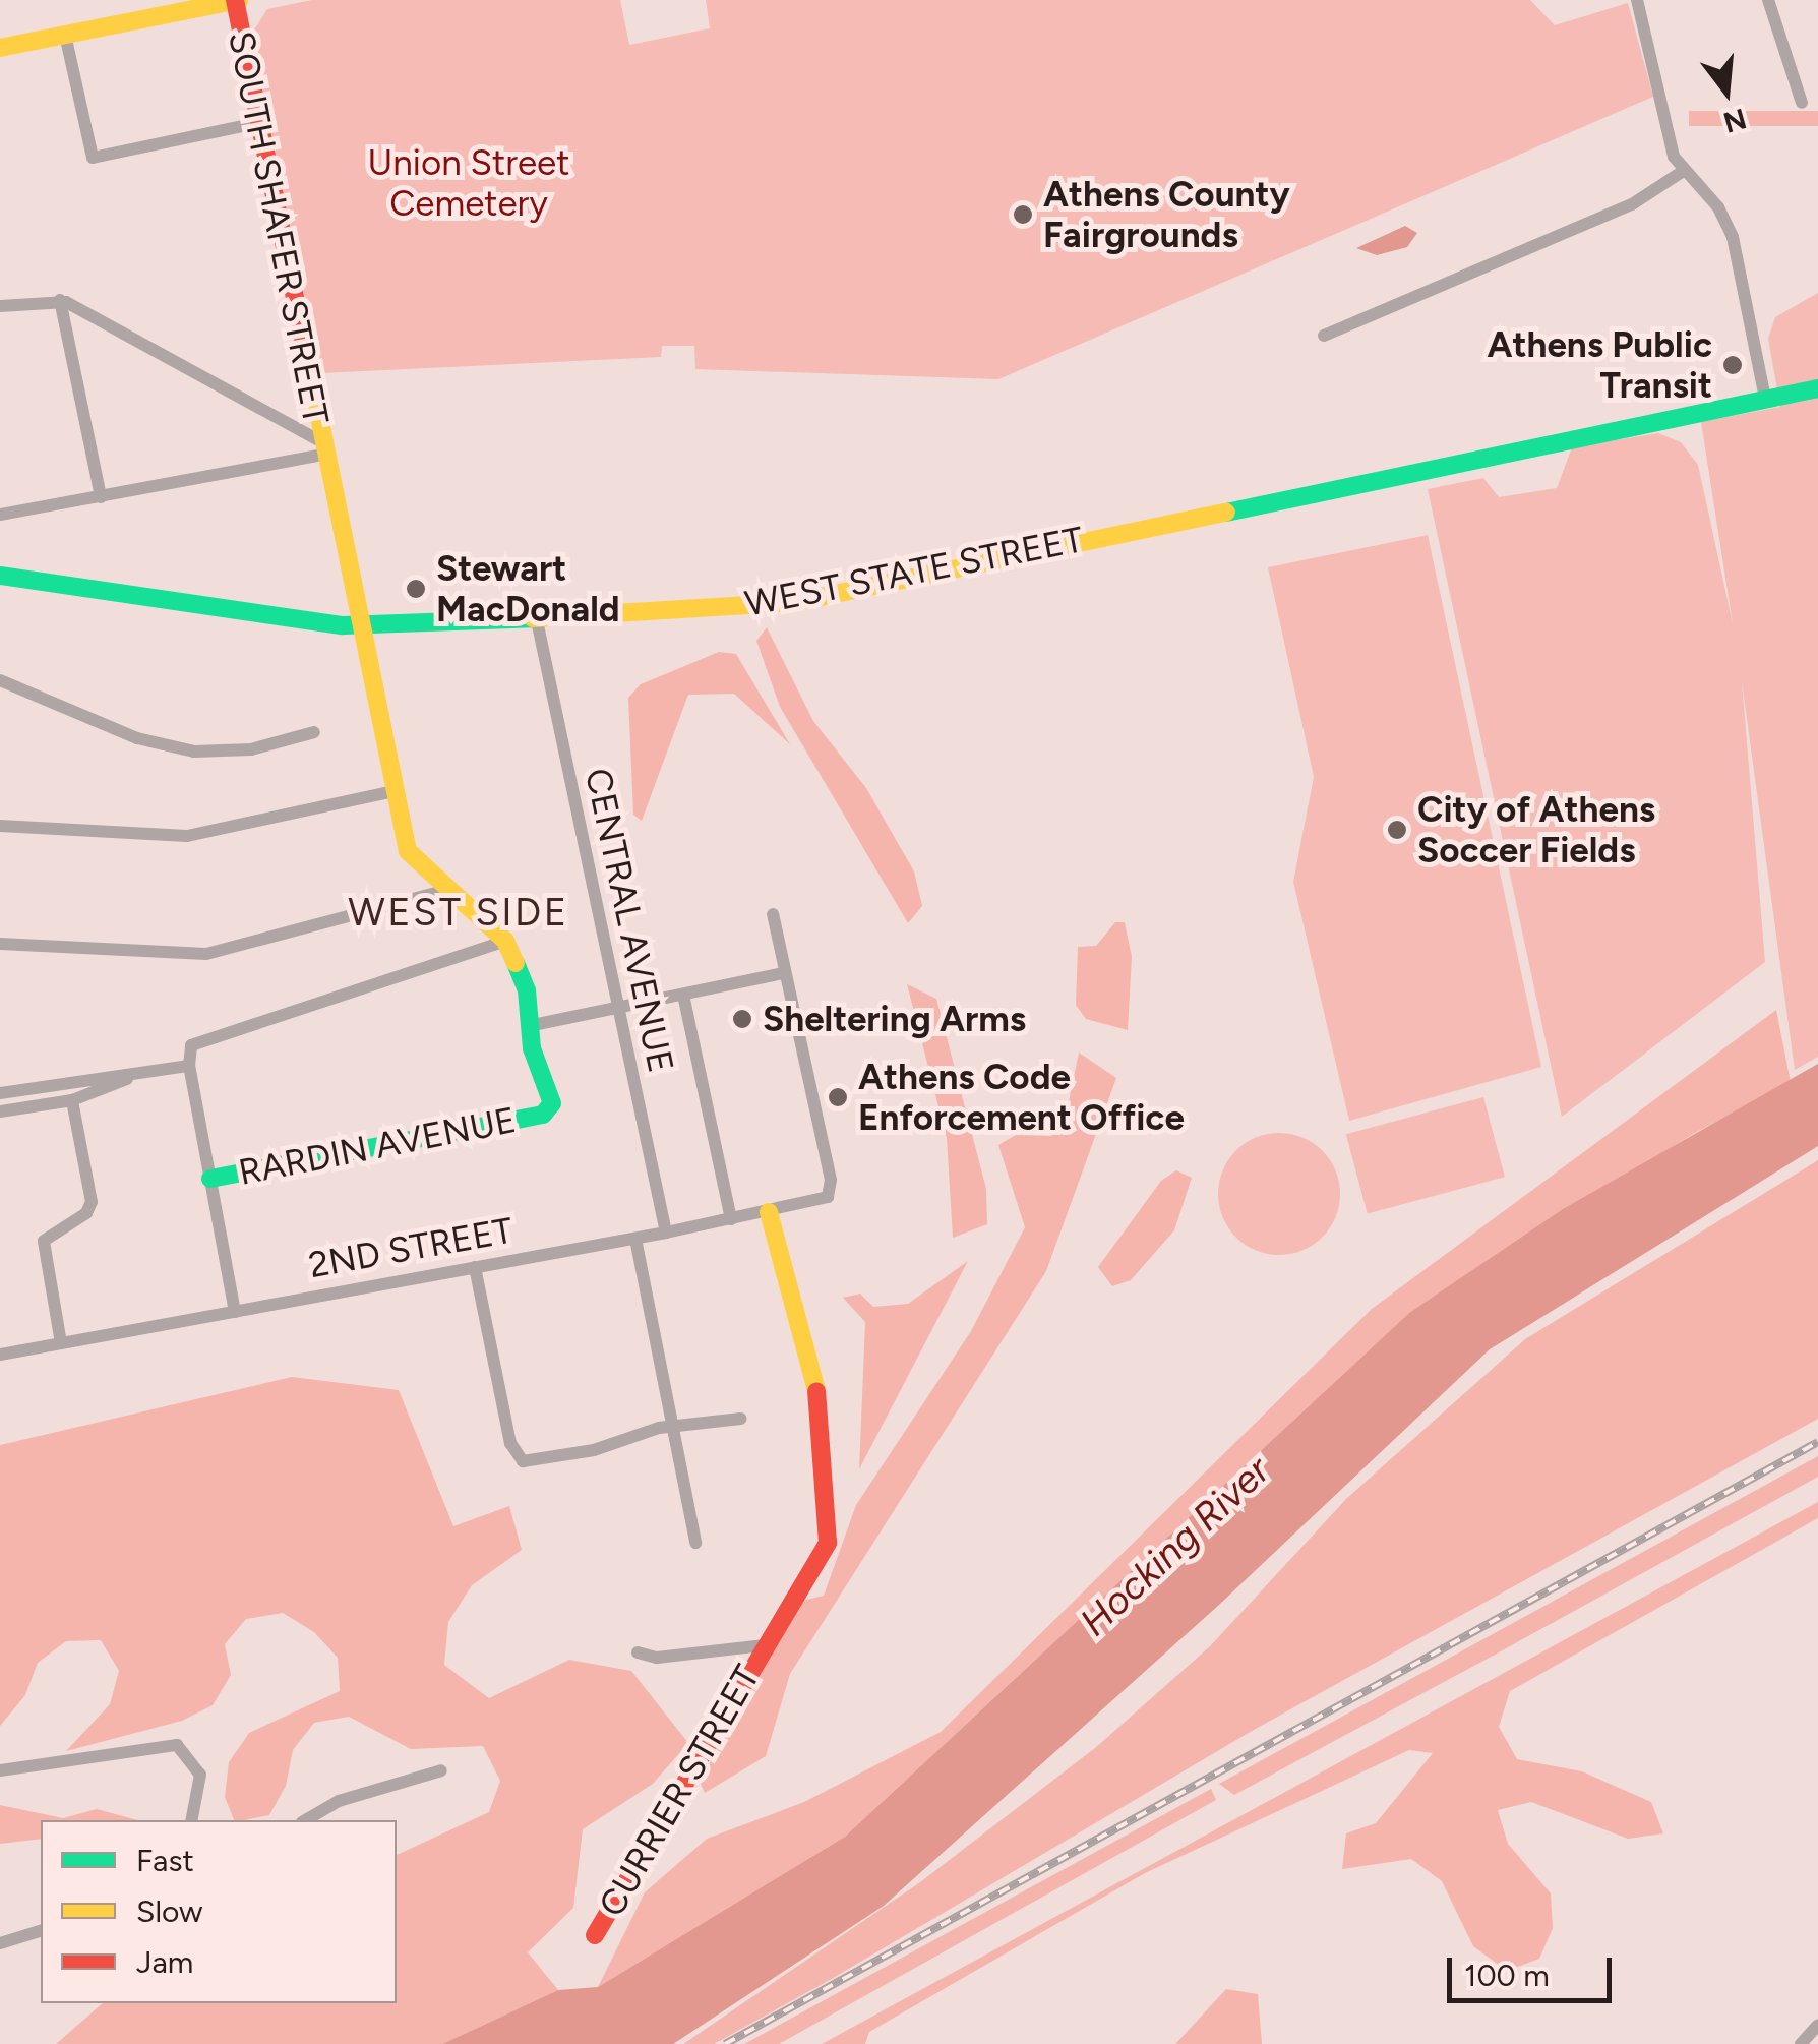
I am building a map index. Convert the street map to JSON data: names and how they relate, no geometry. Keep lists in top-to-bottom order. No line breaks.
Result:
{"streets":{"street":["SOUTH SHAFER STREET","WEST STATE STREET","CENTRAL AVENUE","RARDIN AVENUE","2ND STREET","CURRIER STREET"]},"crossings":[["SOUTH SHAFER STREET","WEST STATE STREET"],["WEST STATE STREET","CENTRAL AVENUE"],["CENTRAL AVENUE","2ND STREET"],["2ND STREET","CURRIER STREET"]],"districts":["WEST SIDE"],"water":["Hocking River"],"parks":["Union Street Cemetery"],"places":["Athens County Fairgrounds","Athens Public Transit","Stewart MacDonald","City of Athens Soccer Fields","Sheltering Arms","Athens Code Enforcement Office"],"legend":["Fast","Slow","Jam"],"scale_bar":"100 m","north":"bottom"}
